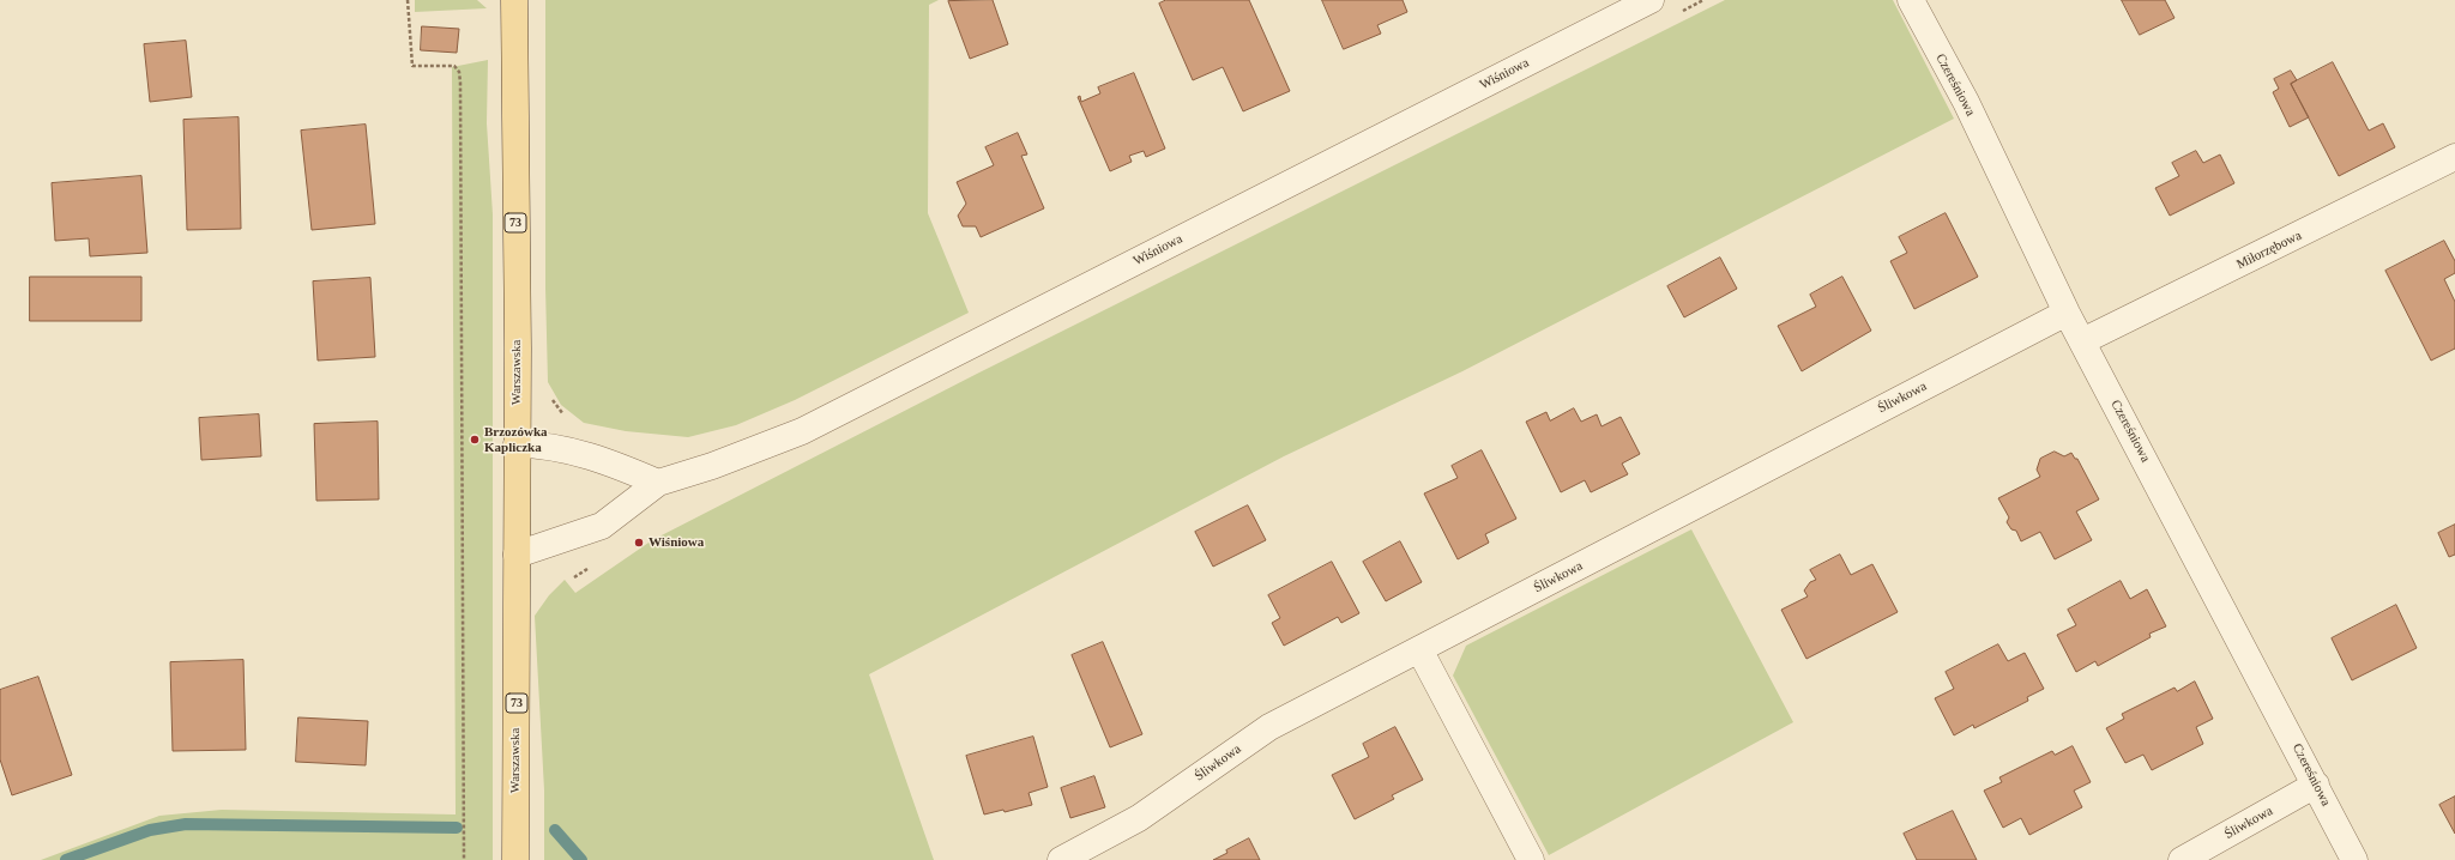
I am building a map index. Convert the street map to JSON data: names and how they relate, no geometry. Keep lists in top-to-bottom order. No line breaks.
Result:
{"streets":{"main road":["73","Warszawska"],"street":["Wiśniowa","Czereśniowa","Miłorzębowa","Śliwkowa"]},"crossings":[["Wiśniowa","Warszawska"],["Czereśniowa","Miłorzębowa"],["Czereśniowa","Śliwkowa"]],"places":["Brzozówka Kapliczka","Wiśniowa"]}
